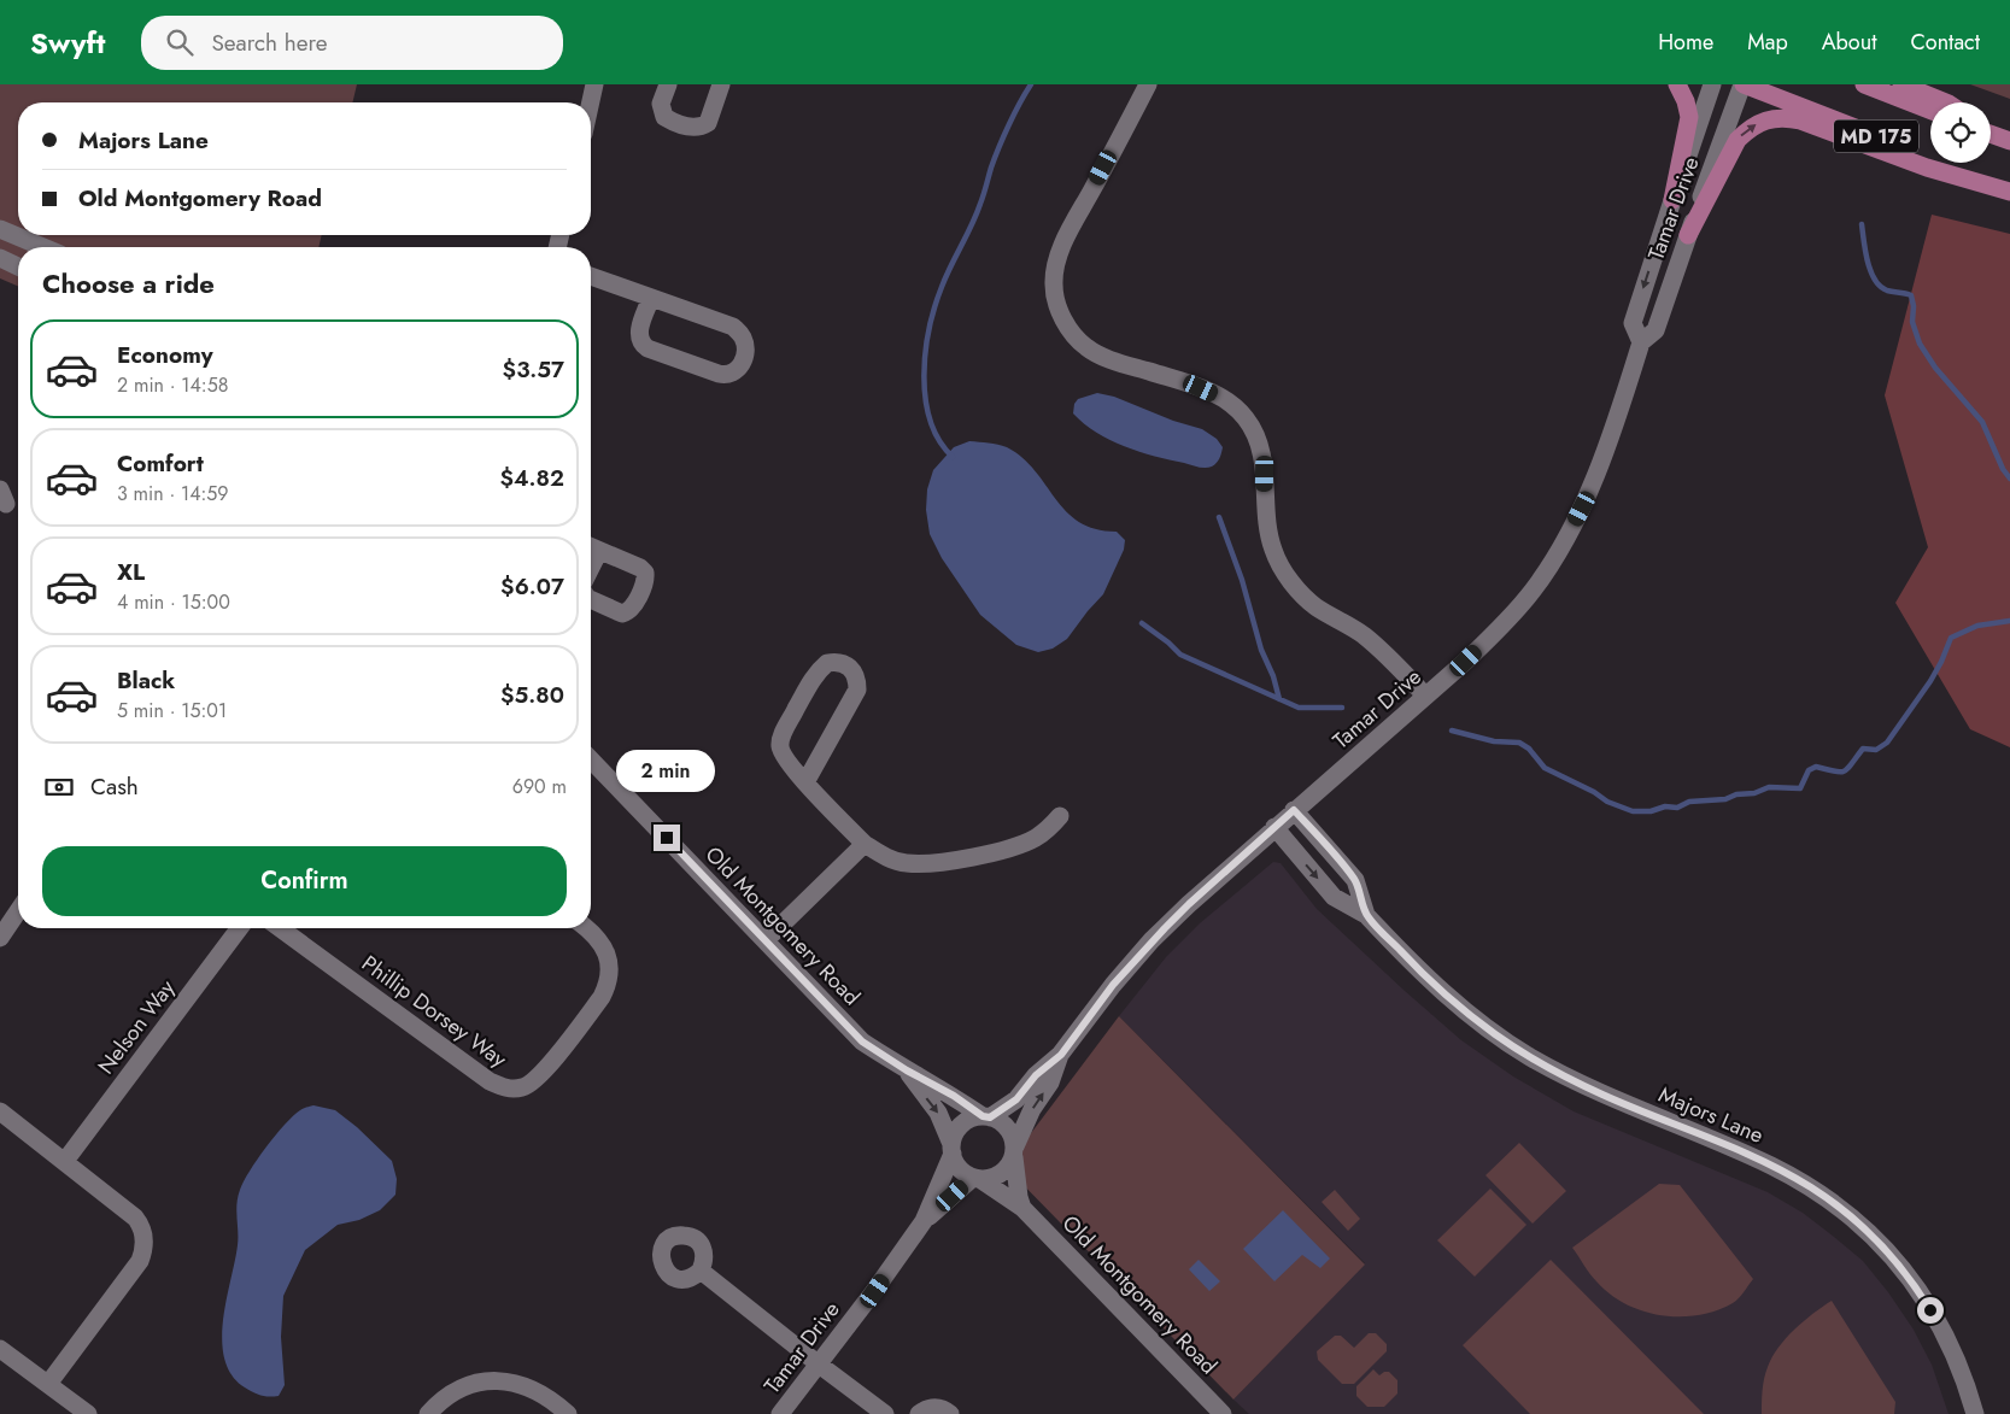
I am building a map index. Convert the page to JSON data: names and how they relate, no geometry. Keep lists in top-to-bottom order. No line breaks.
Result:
{"streets":{"main road":["MD 175"],"street":["Tamar Drive","Old Montgomery Road","Phillip Dorsey Way","Nelson Way","Majors Lane"]},"crossings":[["MD 175","Tamar Drive"],["Tamar Drive","Old Montgomery Road"],["Tamar Drive","Majors Lane"]],"page":{"header":"Swyft","search":"Search here","nav":["Home","Map","About","Contact"],"banner":["Majors Lane","Old Montgomery Road"],"heading":"Choose a ride","list":[{"name":"Economy","note":"2 min · 14:58","value":"$3.57"},{"name":"Comfort","note":"3 min · 14:59","value":"$4.82"},{"name":"XL","note":"4 min · 15:00","value":"$6.07"},{"name":"Black","note":"5 min · 15:01","value":"$5.80"}],"bubble":"2 min","pay":["Cash","690 m"],"buttons":"Confirm"}}
